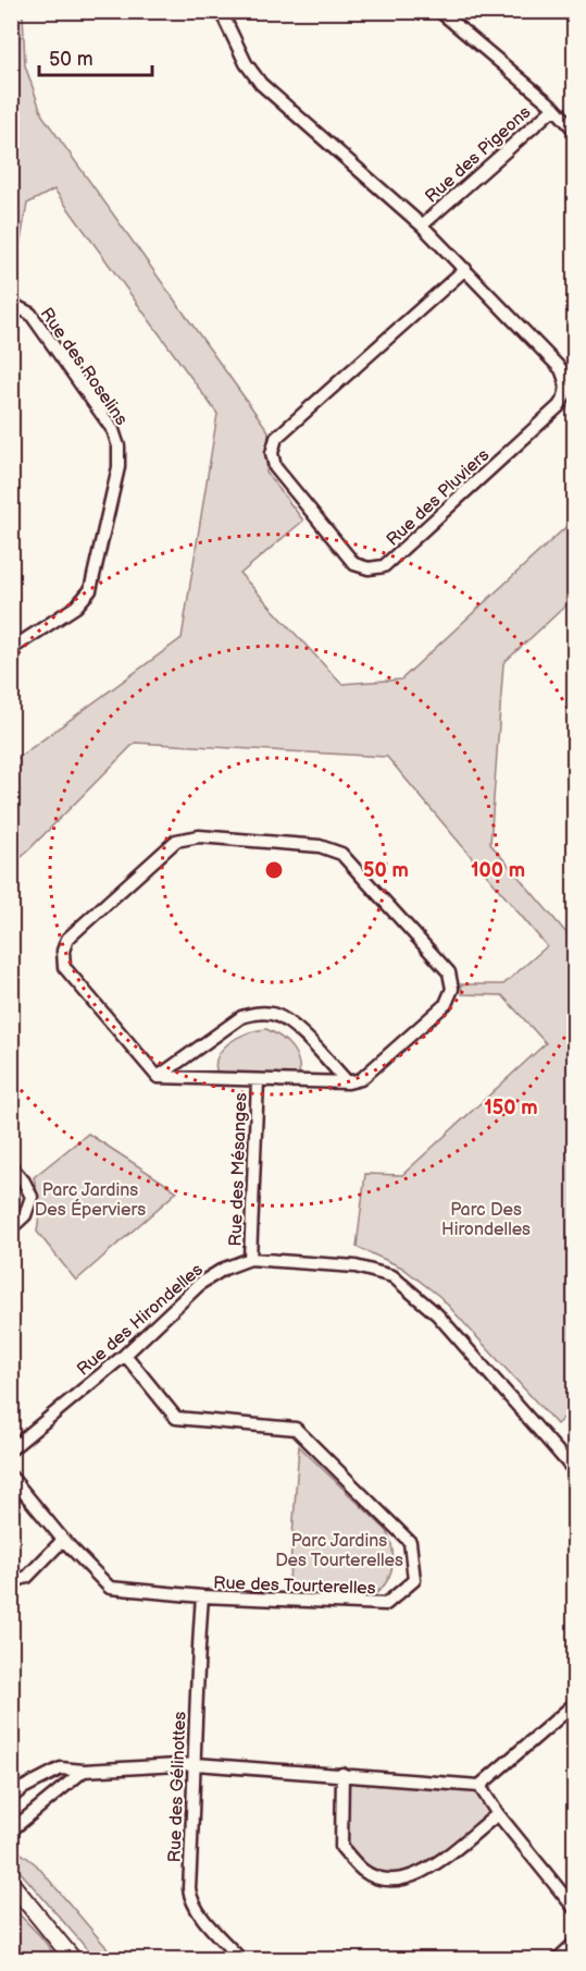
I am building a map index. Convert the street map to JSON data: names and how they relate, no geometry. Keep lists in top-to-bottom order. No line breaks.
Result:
{"streets":{"street":["Rue des Pigeons","Rue des Roselins","Rue des Pluviers","Rue des Mésanges","Rue des Hirondelles","Rue des Tourterelles","Rue des Gélinottes"]},"crossings":[["Rue des Pigeons","Rue des Pluviers"],["Rue des Mésanges","Rue des Hirondelles"],["Rue des Hirondelles","Rue des Tourterelles"],["Rue des Tourterelles","Rue des Gélinottes"]],"parks":["Parc Jardins Des Éperviers","Parc Des Hirondelles","Parc Jardins Des Tourterelles"],"scale_bar":"50 m","rings":["50 m","100 m","150 m"]}
